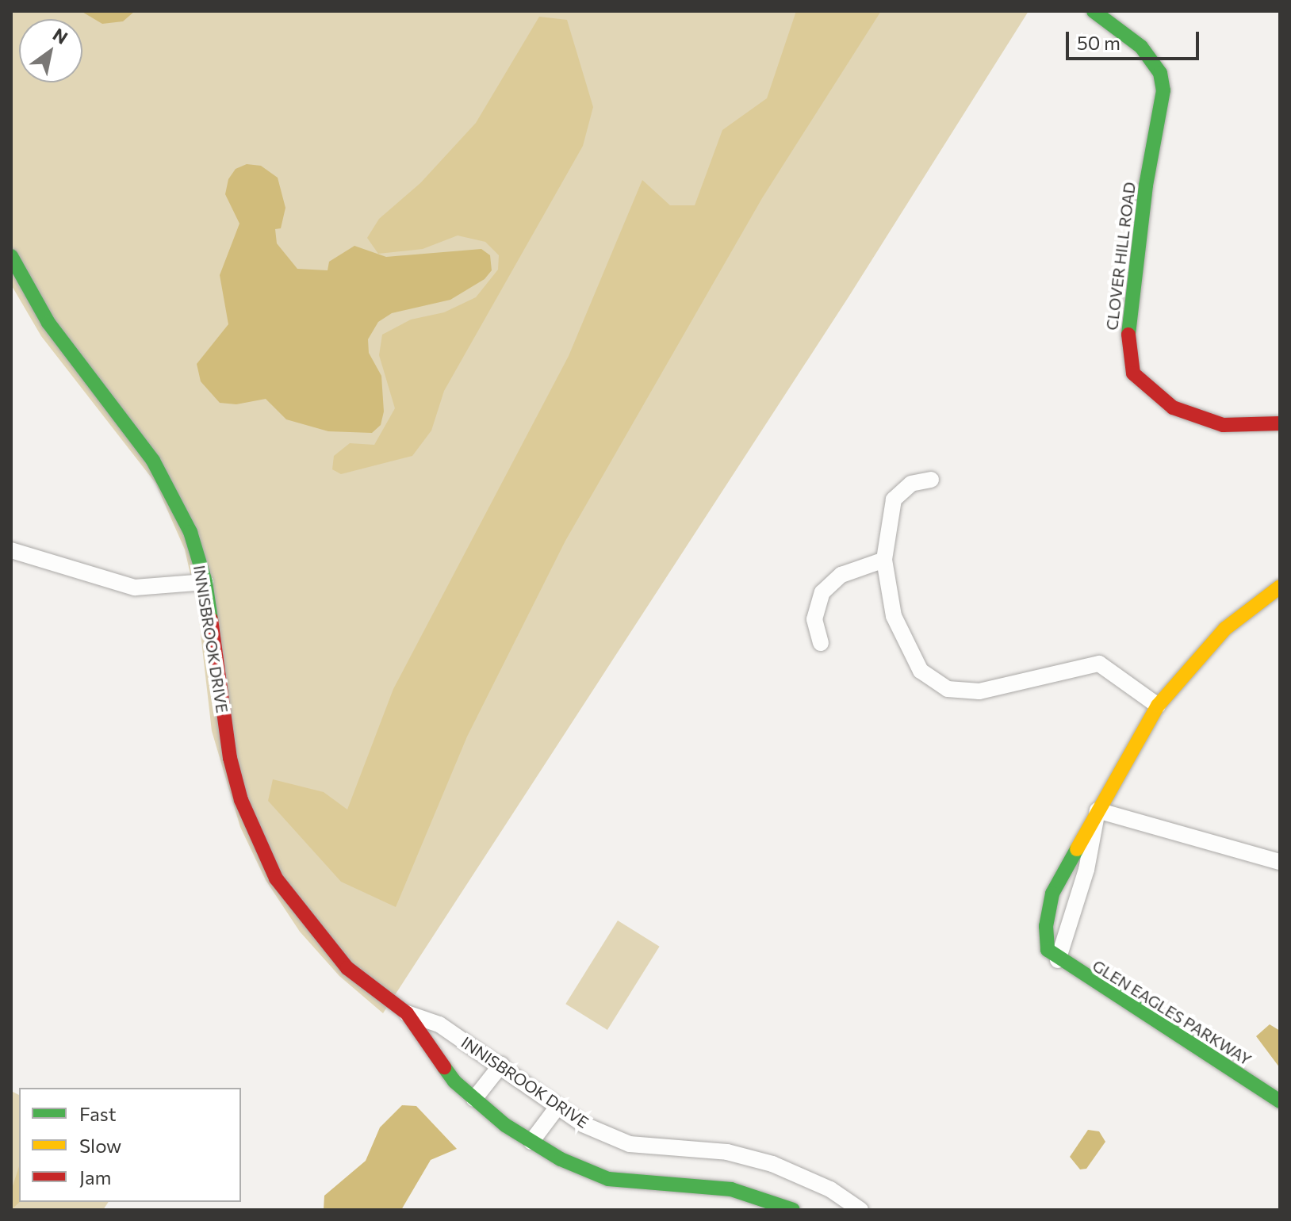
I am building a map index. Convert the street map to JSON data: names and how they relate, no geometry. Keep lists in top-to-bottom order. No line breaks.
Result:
{"streets":{"street":["CLOVER HILL ROAD","INNISBROOK DRIVE","GLEN EAGLES PARKWAY"]},"legend":["Fast","Slow","Jam"],"scale_bar":"50 m","north":"top right"}
